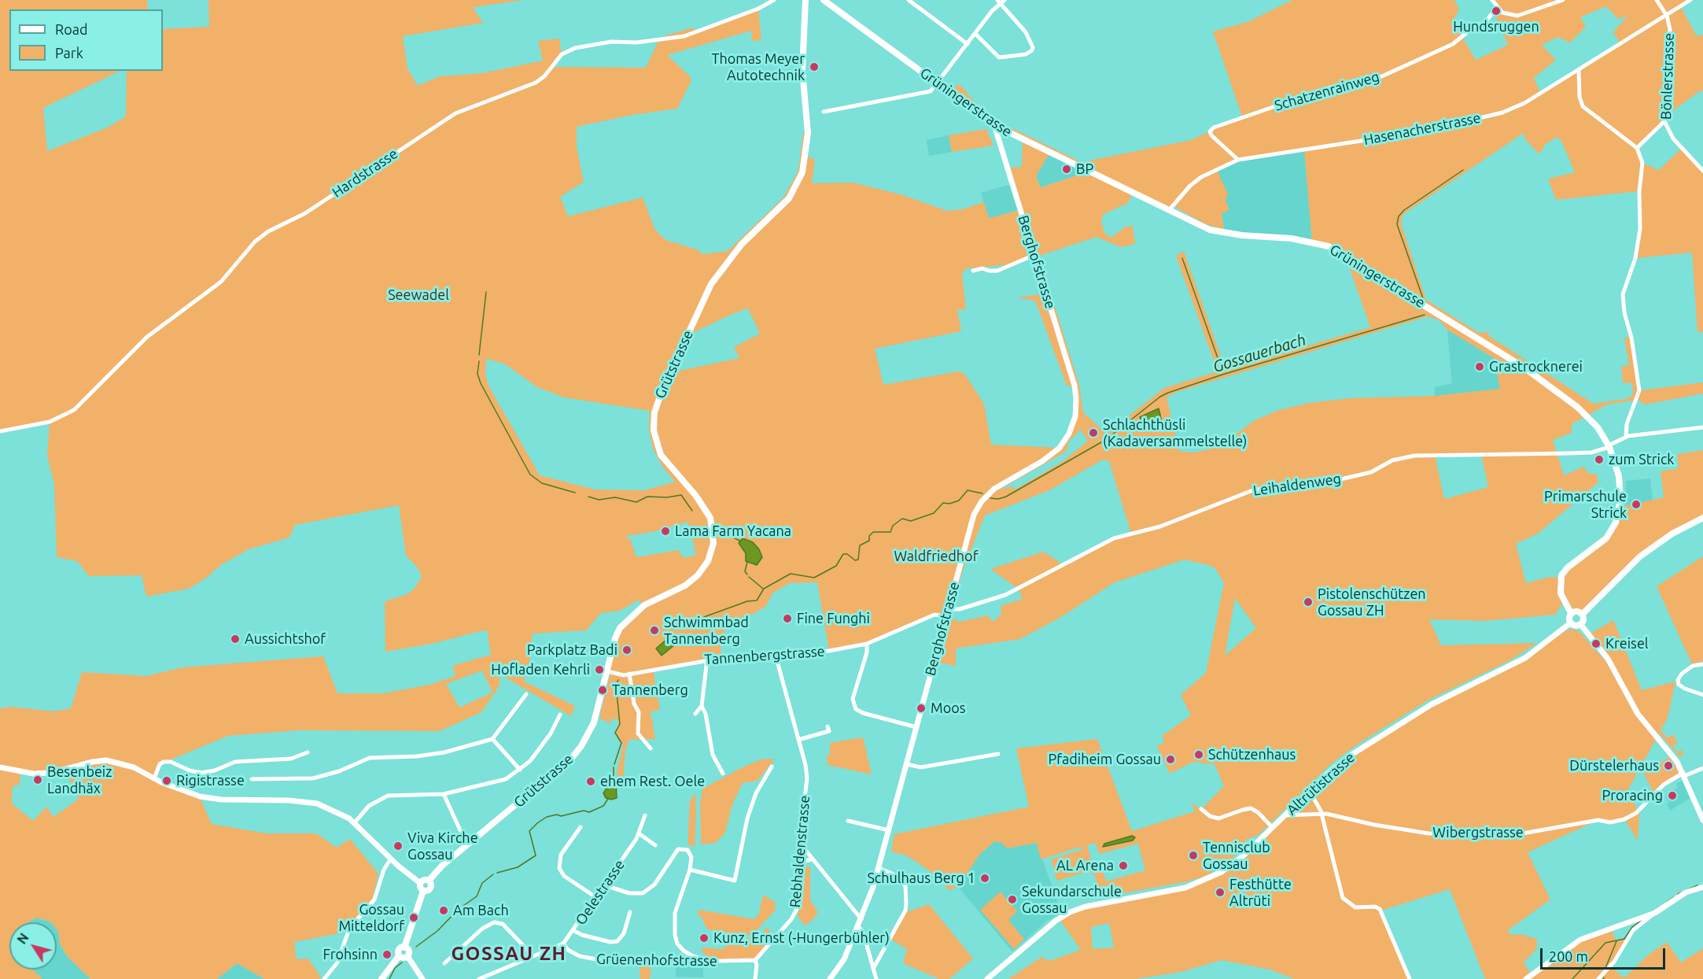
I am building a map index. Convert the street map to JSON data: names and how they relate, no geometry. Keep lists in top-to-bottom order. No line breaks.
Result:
{"streets":{"main road":["Grüningerstrasse","Grütstrasse"],"street":["Bönlerstrasse","Schatzenrainweg","Hasenacherstrasse","Hardstrasse","Berghofstrasse","Leihaldenweg","Tannenbergstrasse","Altrütistrasse","Wibergstrasse","Rebhaldenstrasse","Oelestrasse","Grüenenhofstrasse"]},"crossings":[["Bönlerstrasse","Hasenacherstrasse"],["Schatzenrainweg","Hasenacherstrasse"],["Grüningerstrasse","Hasenacherstrasse"],["Grüningerstrasse","Berghofstrasse"],["Grüningerstrasse","Leihaldenweg"],["Grüningerstrasse","Altrütistrasse"],["Berghofstrasse","Leihaldenweg"],["Berghofstrasse","Tannenbergstrasse"],["Grütstrasse","Tannenbergstrasse"],["Tannenbergstrasse","Rebhaldenstrasse"],["Altrütistrasse","Wibergstrasse"],["Rebhaldenstrasse","Grüenenhofstrasse"],["Oelestrasse","Grüenenhofstrasse"]],"districts":["GOSSAU ZH"],"water":["Gossauerbach"],"parks":["Seewadel","Waldfriedhof"],"places":["Hundsruggen","Thomas Meyer Autotechnik","BP","Grastrocknerei","Schlachthüsli (Kadaversammelstelle)","zum Strick","Primarschule Strick","Lama Farm Yacana","Pistolenschützen Gossau ZH","Fine Funghi","Schwimmbad Tannenberg","Aussichtshof","Kreisel","Parkplatz Badi","Hofladen Kehrli","Tannenberg","Moos","Schützenhaus","Pfadiheim Gossau","Dürstelerhaus","Besenbeiz Landhäx","Rigistrasse","ehem Rest. Oele","Proracing","Viva Kirche Gossau","Tennisclub Gossau","AL Arena","Schulhaus Berg 1","Festhütte Altrüti","Sekundarschule Gossau","Am Bach","Gossau Mitteldorf","Kunz, Ernst (-Hungerbühler)","Frohsinn"],"legend":["Road","Park"],"scale_bar":"200 m","north":"top left"}
